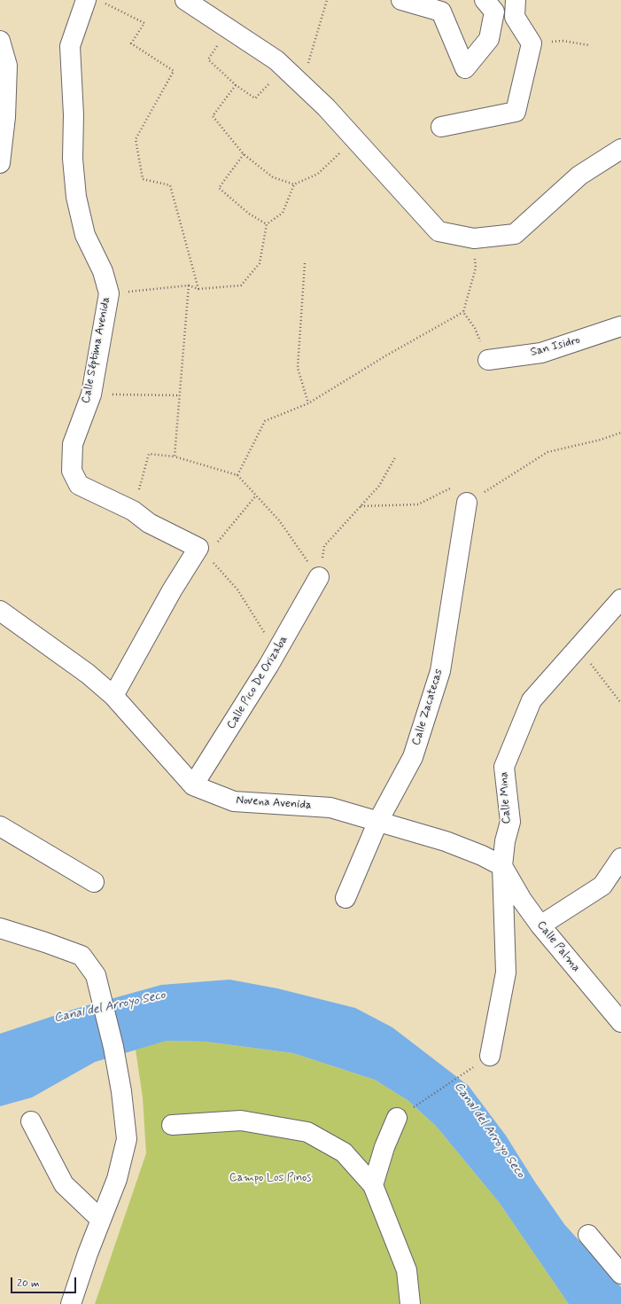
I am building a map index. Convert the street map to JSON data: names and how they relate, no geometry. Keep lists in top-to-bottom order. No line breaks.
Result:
{"streets":{"street":["San Isidro","Calle Séptima Avenida","Calle Pico De Orizaba","Calle Zacatecas","Calle Mina","Novena Avenida","Calle Palma"]},"crossings":[["Calle Pico De Orizaba","Novena Avenida"],["Calle Zacatecas","Novena Avenida"],["Calle Mina","Novena Avenida"],["Calle Mina","Calle Palma"],["Novena Avenida","Calle Palma"]],"water":["Canal del Arroyo Seco"],"parks":["Campo Los Pinos"],"scale_bar":"20 m"}
